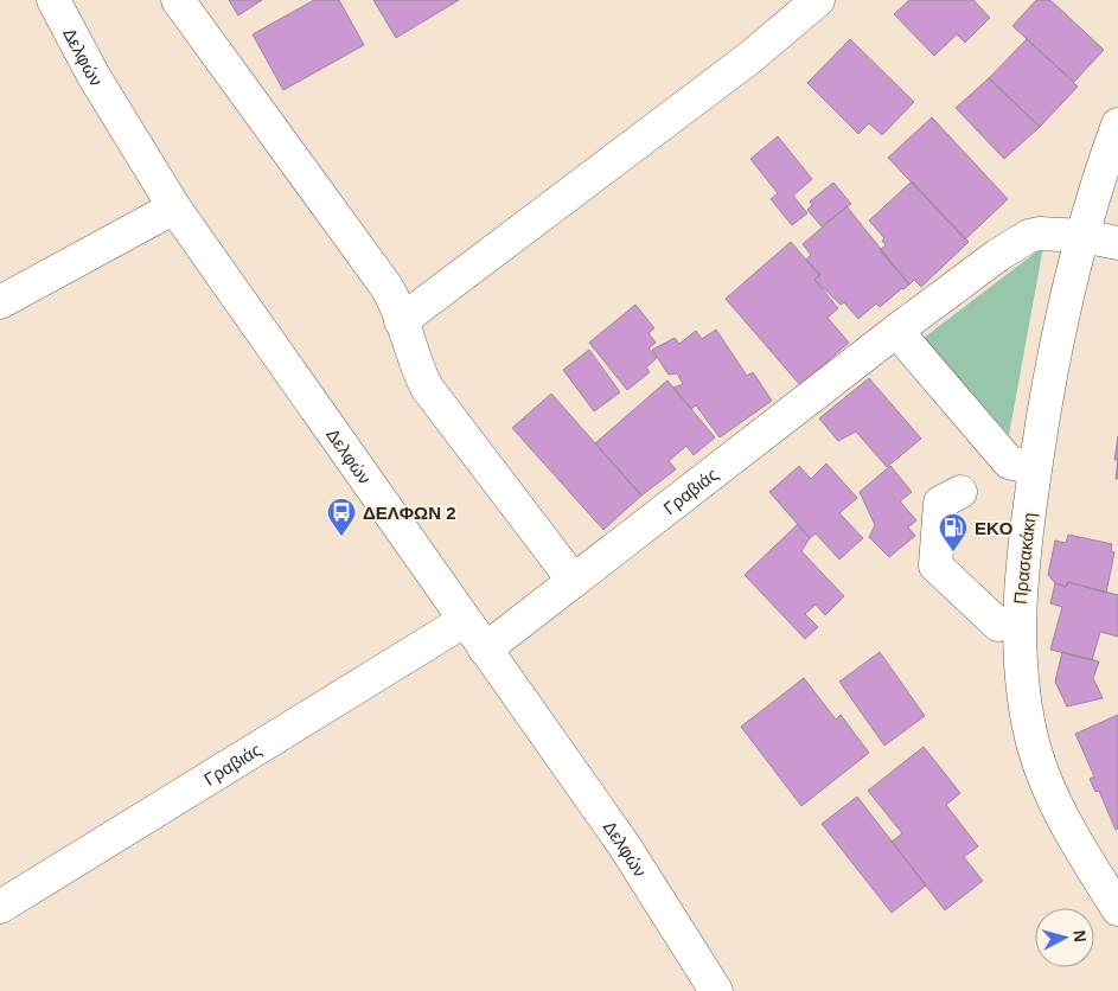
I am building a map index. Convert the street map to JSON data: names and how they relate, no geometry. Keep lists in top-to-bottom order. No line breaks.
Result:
{"streets":{"street":["Δελφών","Γραβιάς","Πρασακάκη"]},"crossings":[["Δελφών","Γραβιάς"],["Γραβιάς","Πρασακάκη"]],"places":{"bus stop":["ΔΕΛΦΩΝ 2"],"fuel station":["EKO"]},"north":"right"}
